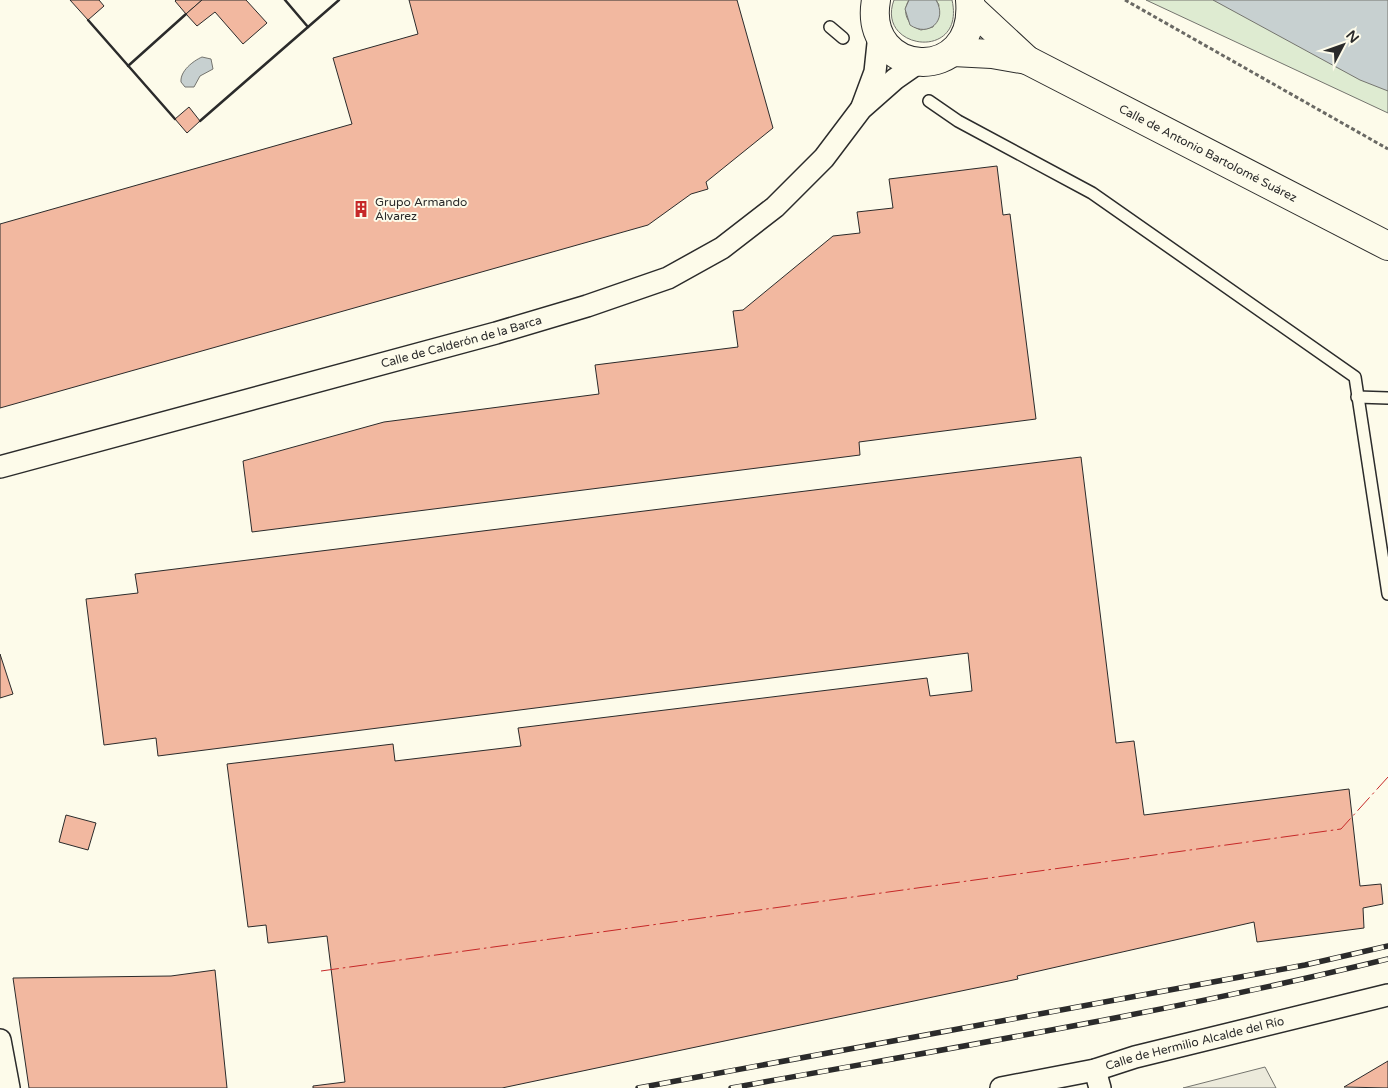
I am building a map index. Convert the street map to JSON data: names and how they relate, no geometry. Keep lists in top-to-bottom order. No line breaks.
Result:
{"streets":{"main road":["Calle de Antonio Bartolomé Suárez"],"street":["Calle de Calderón de la Barca","Calle de Hermilio Alcalde del Río"]},"places":{"building":["Grupo Armando Álvarez"]},"north":"top right"}
